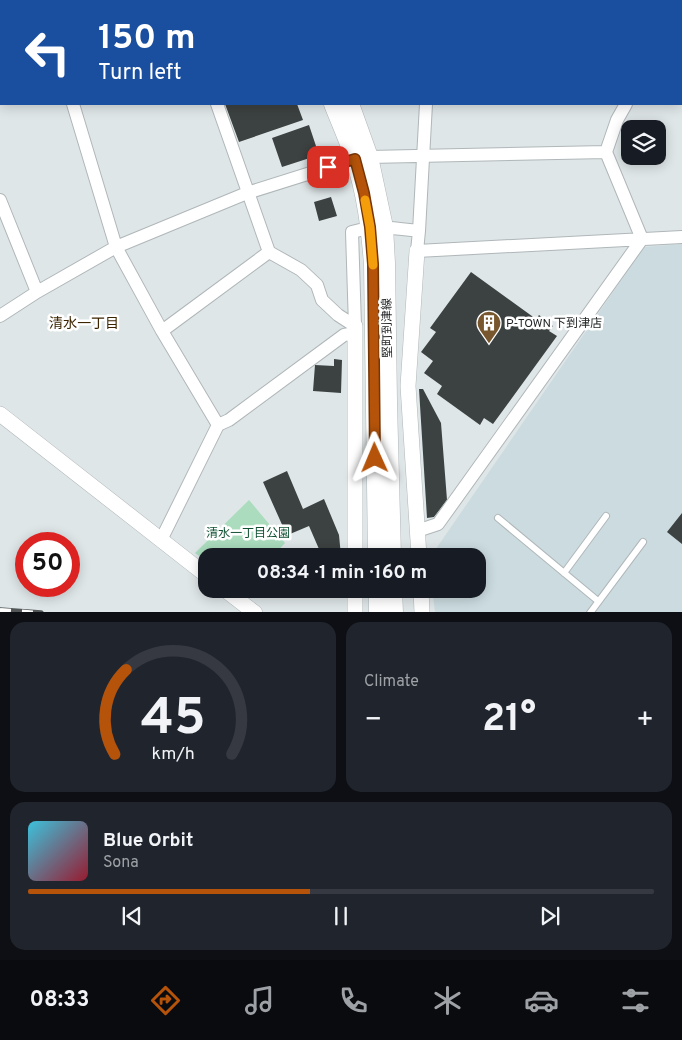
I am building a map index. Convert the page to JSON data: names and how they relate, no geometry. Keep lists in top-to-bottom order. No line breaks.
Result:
{"streets":{"main road":["堅町到津線"]},"districts":["清水一丁目"],"parks":["清水一丁目公園"],"places":{"building":["P-TOWN 下到津店"]},"page":{"turn":["150 m","Turn left"],"limit":"50","trip":"08:34 · 1 min · 160 m","tile":"Climate","heat":["−","21°","+"],"song":["Blue Orbit","Sona"],"tabs":"08:33","gauge":["45","km/h"]}}
